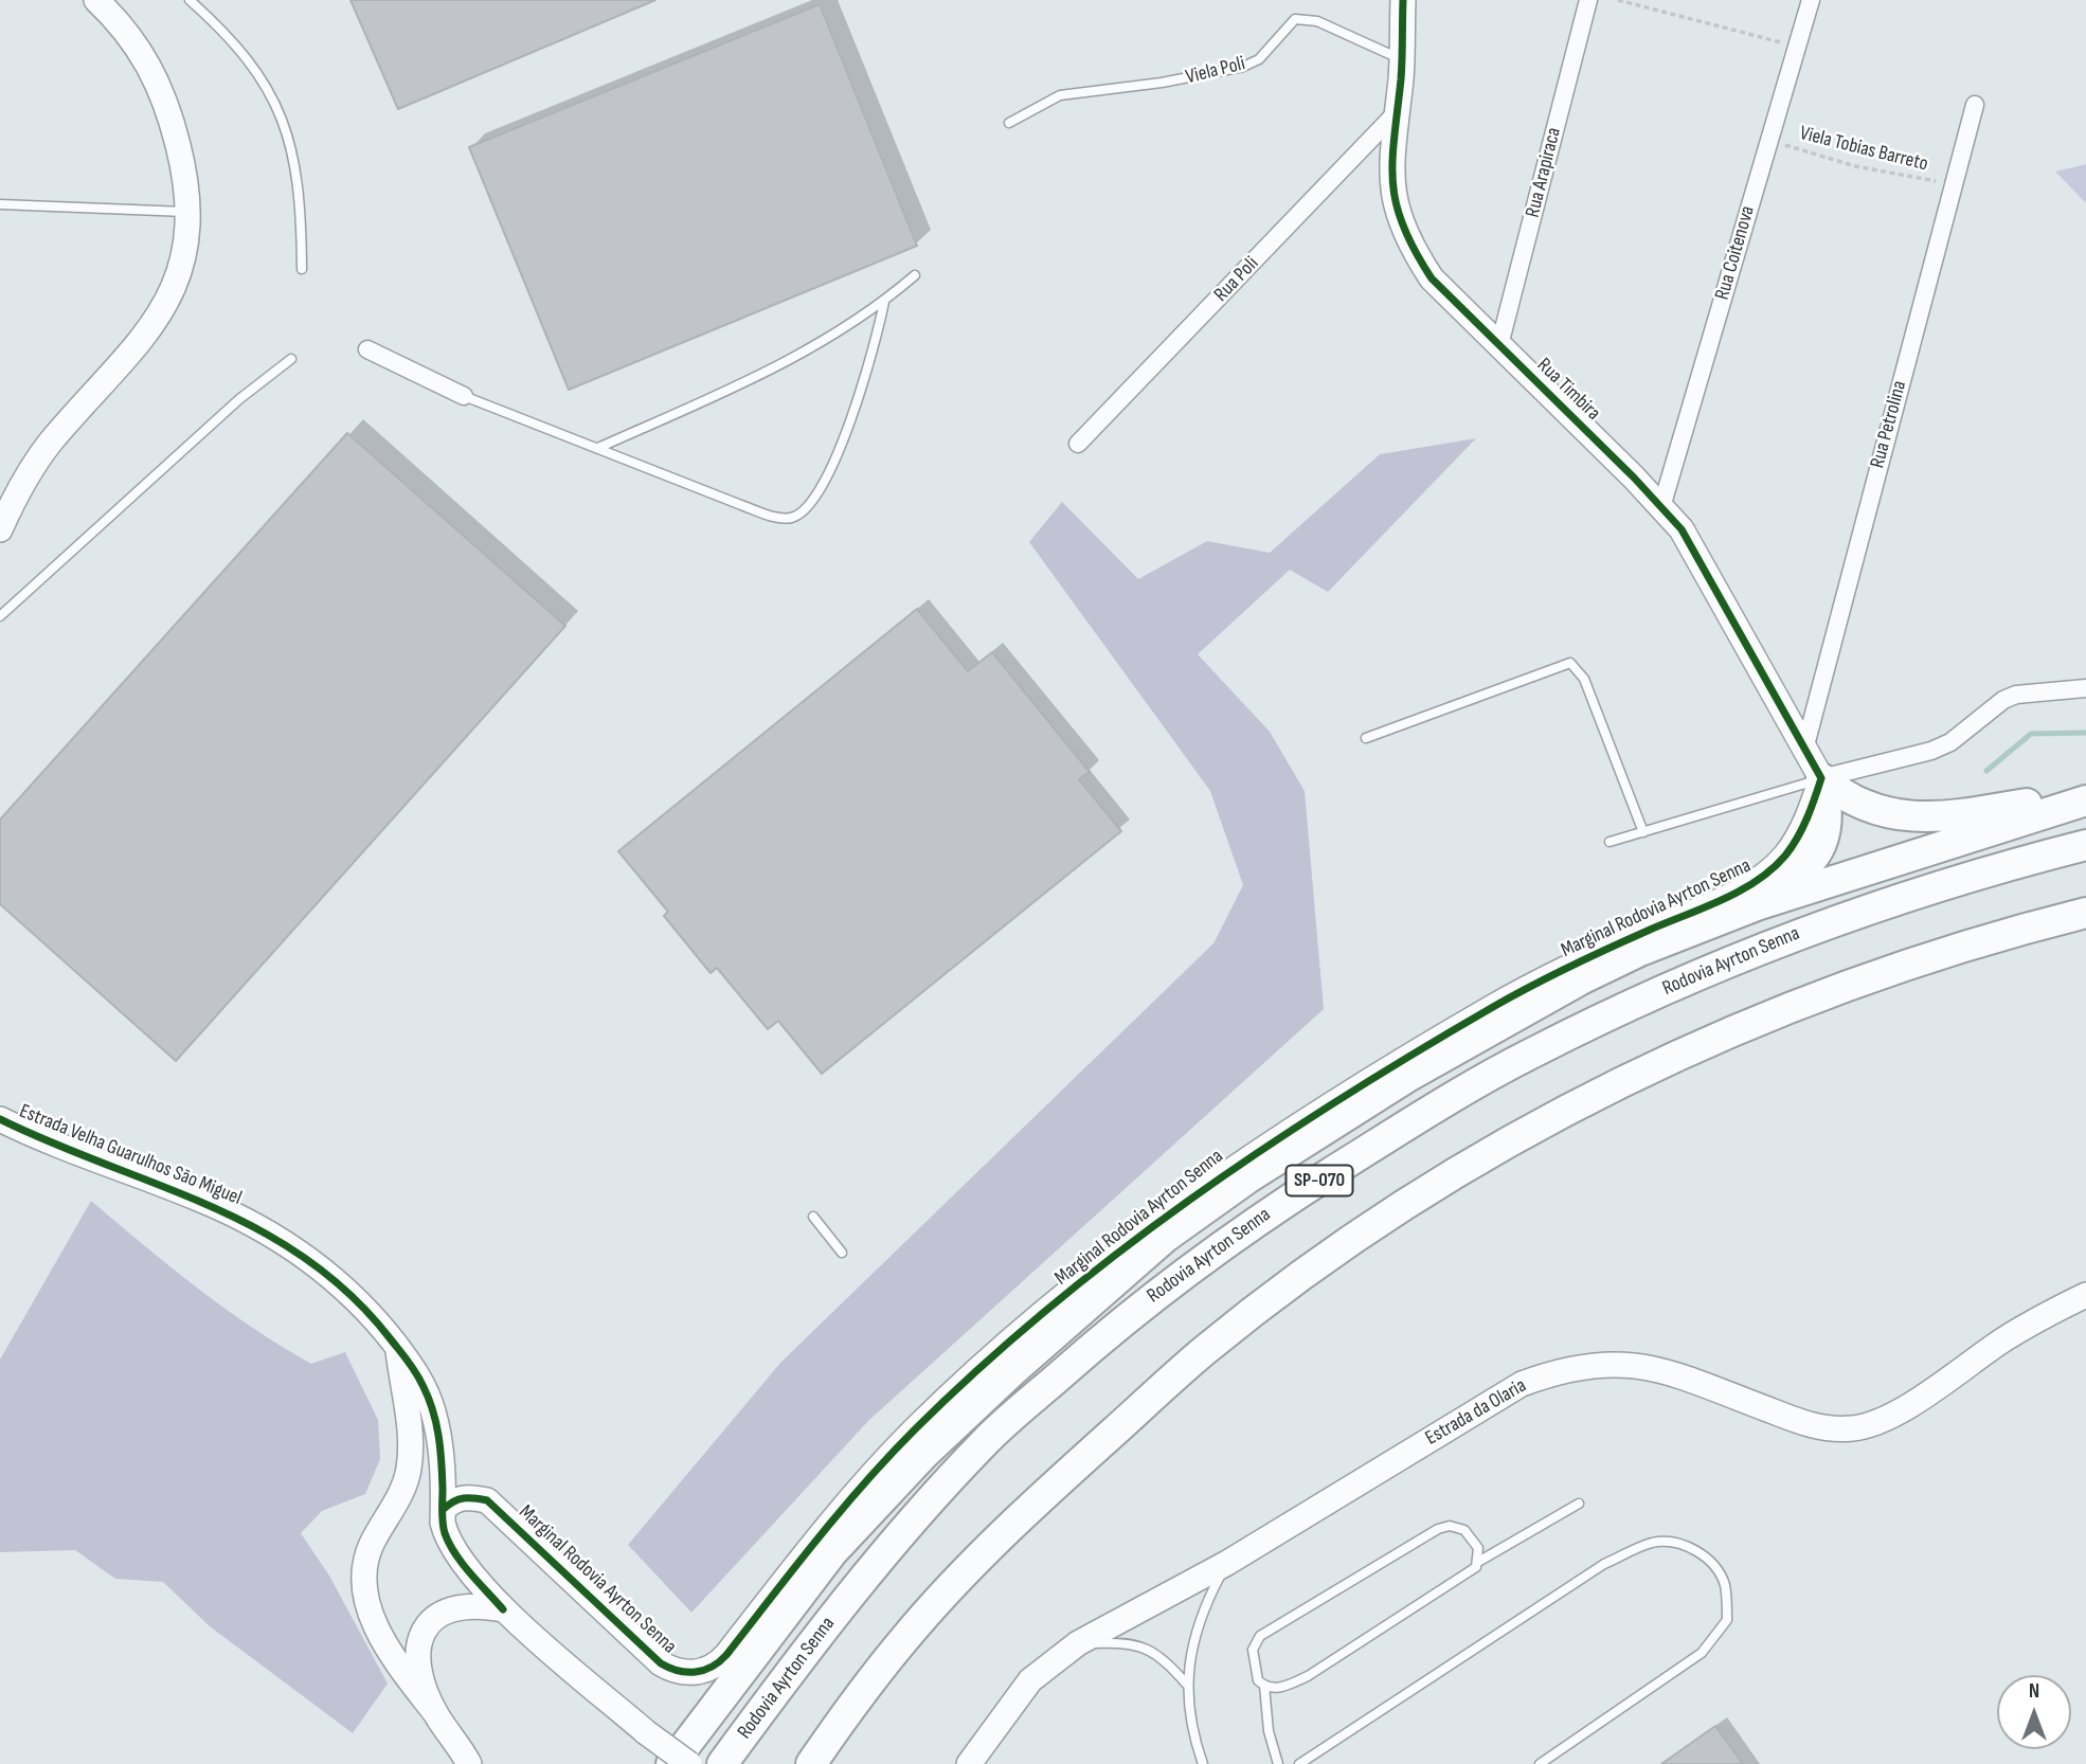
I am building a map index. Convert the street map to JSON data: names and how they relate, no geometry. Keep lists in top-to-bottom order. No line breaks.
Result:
{"streets":{"highway":["Marginal Rodovia Ayrton Senna","Rodovia Ayrton Senna","SP-070"],"street":["Rua Arapiraca","Rua Coitenova","Rua Poli","Rua Timbira","Rua Petrolina","Estrada Velha Guarulhos São Miguel","Estrada da Olaria"],"lane":["Viela Poli"],"path":["Viela Tobias Barreto"]},"crossings":[["Viela Poli","Rua Timbira"],["Viela Tobias Barreto","Rua Coitenova"],["Viela Tobias Barreto","Rua Petrolina"],["Rua Arapiraca","Rua Timbira"],["Rua Coitenova","Rua Timbira"],["Rua Poli","Rua Timbira"],["Rua Timbira","Rua Petrolina"],["Rua Timbira","Marginal Rodovia Ayrton Senna"],["Marginal Rodovia Ayrton Senna","Estrada Velha Guarulhos São Miguel"]],"north":"top"}
